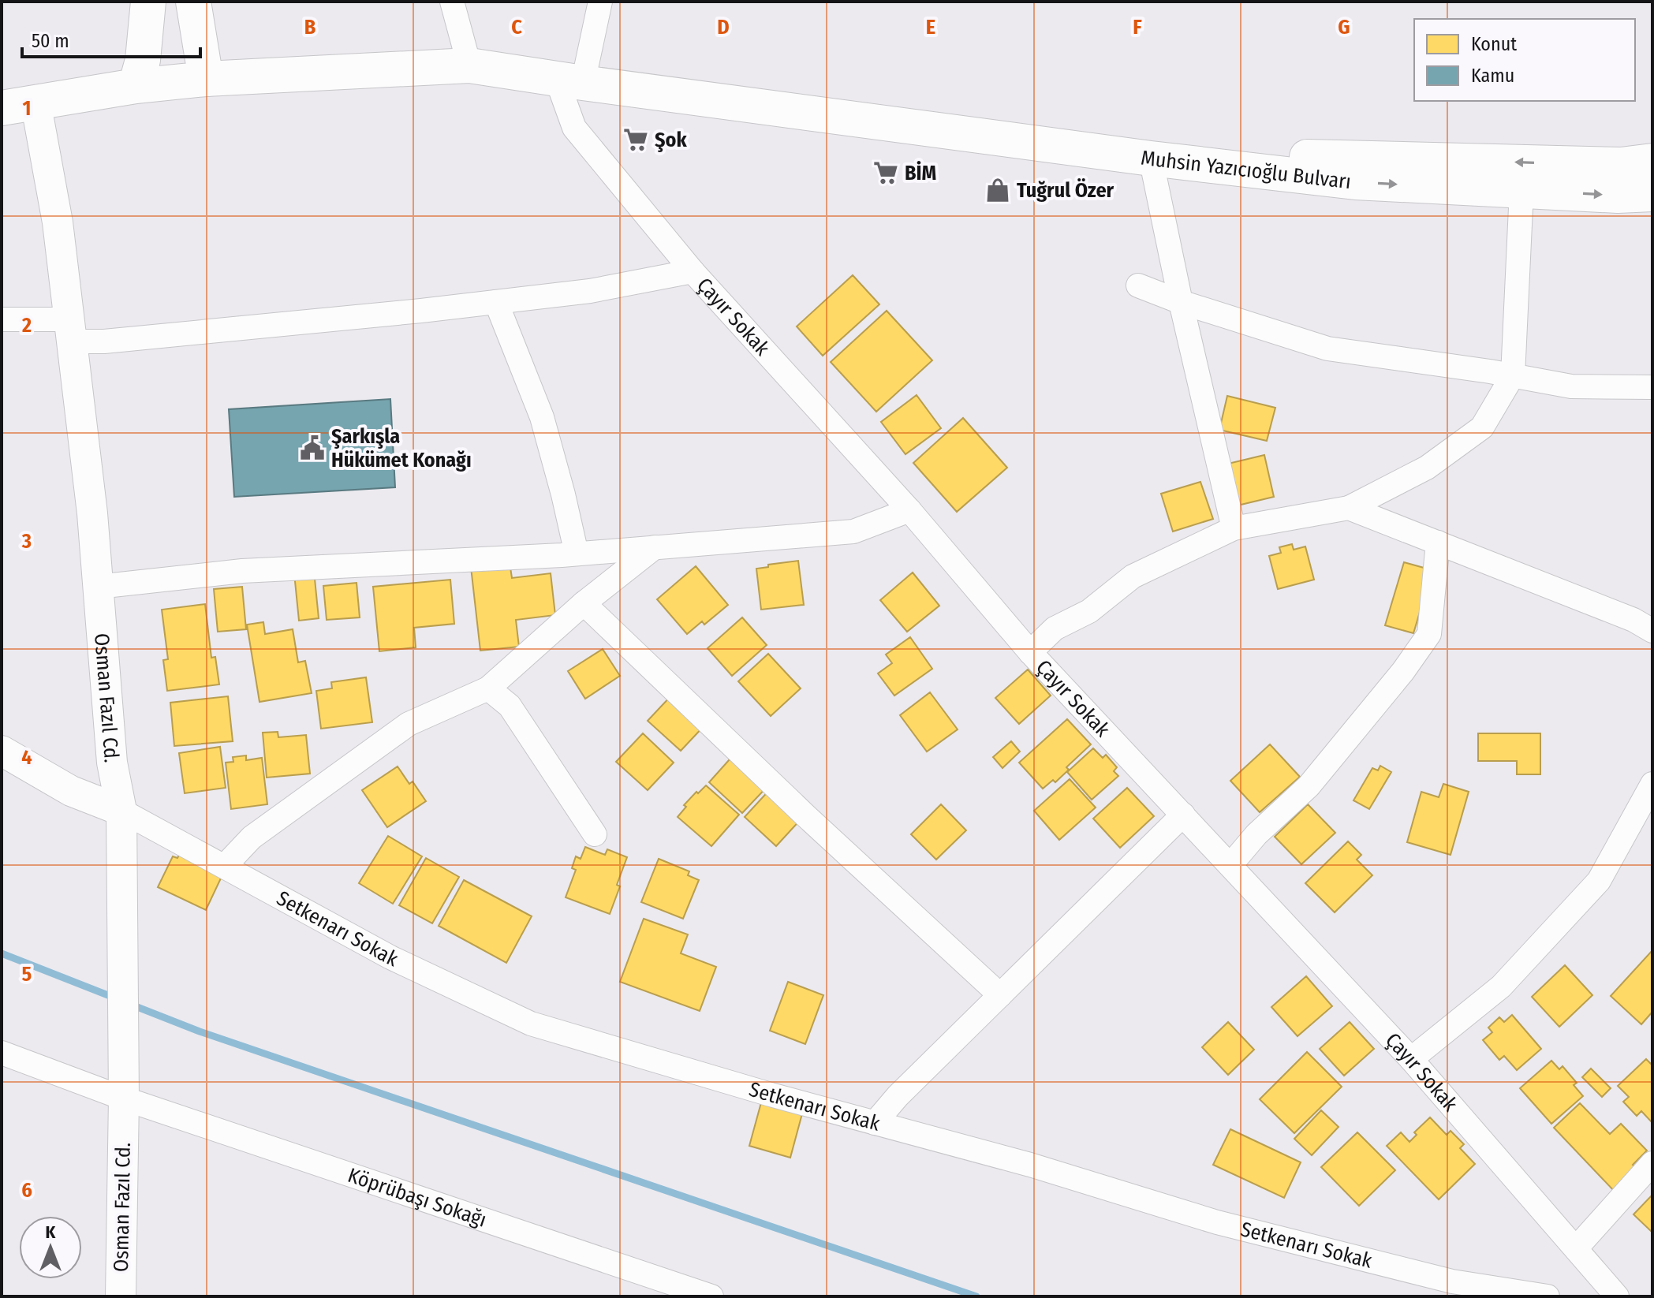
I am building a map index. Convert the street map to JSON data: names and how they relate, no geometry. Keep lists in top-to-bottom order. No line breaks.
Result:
{"streets":{"main road":["Muhsin Yazıcıoğlu Bulvarı"],"street":["Çayır Sokak","Osman Fazıl Cd.","Setkenarı Sokak","Köprübaşı Sokağı"]},"crossings":[["Osman Fazıl Cd.","Setkenarı Sokak"],["Osman Fazıl Cd.","Köprübaşı Sokağı"]],"places":{"supermarket":["Şok","BİM"],"shop":["Tuğrul Özer"],"public building":["Şarkışla Hükümet Konağı"]},"legend":["Konut","Kamu"],"scale_bar":"50 m","north":"top","grid":{"columns":["B","C","D","E","F","G"],"rows":["1","2","3","4","5","6"]}}
